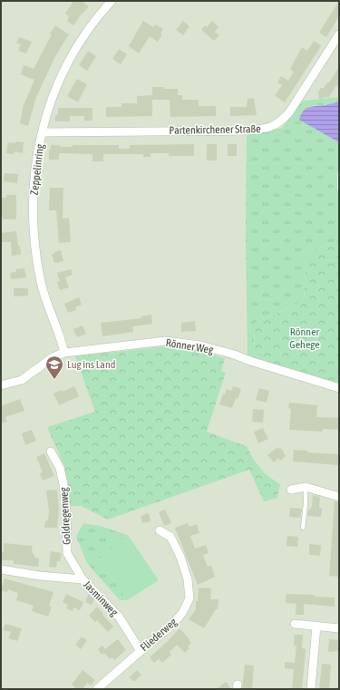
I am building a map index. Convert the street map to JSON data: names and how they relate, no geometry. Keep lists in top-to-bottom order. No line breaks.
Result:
{"streets":{"street":["Partenkirchener Straße","Zeppelinring","Rönner Weg","Goldregenweg","Jasminweg","Fliederweg"]},"crossings":[["Partenkirchener Straße","Zeppelinring"],["Zeppelinring","Rönner Weg"],["Goldregenweg","Jasminweg"],["Jasminweg","Fliederweg"]],"parks":["Rönner Gehege"],"places":{"school or university":["Lug ins Land"]}}
